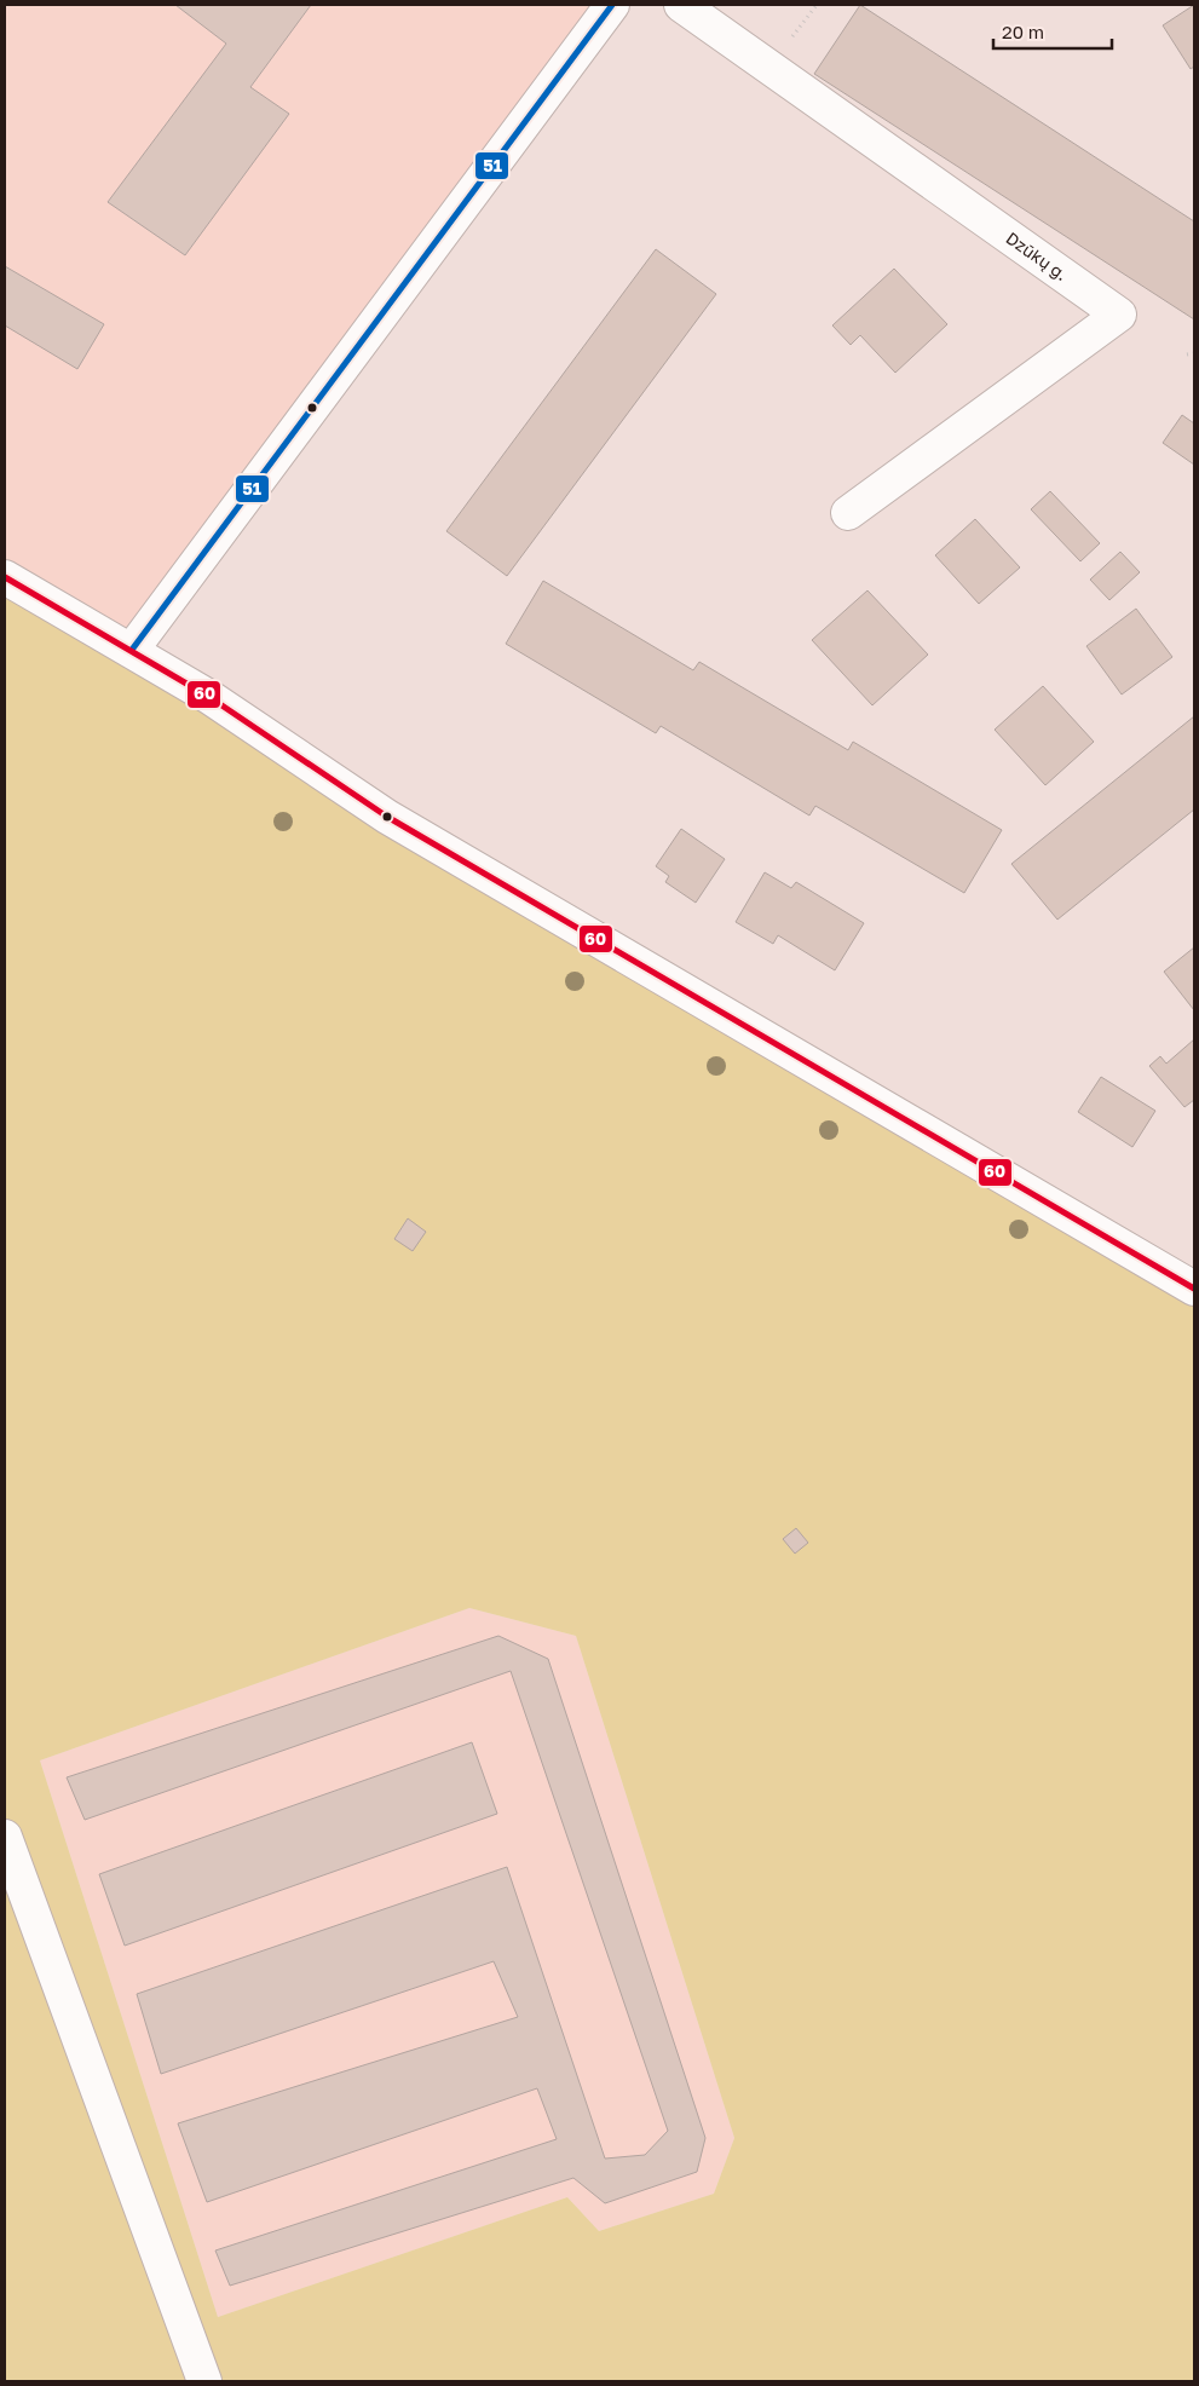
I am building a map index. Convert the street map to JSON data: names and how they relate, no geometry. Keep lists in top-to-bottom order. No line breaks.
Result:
{"streets":{"main road":["Dzūkų g."]},"lines":["transit line 51","transit line 60"],"scale_bar":"20 m"}
